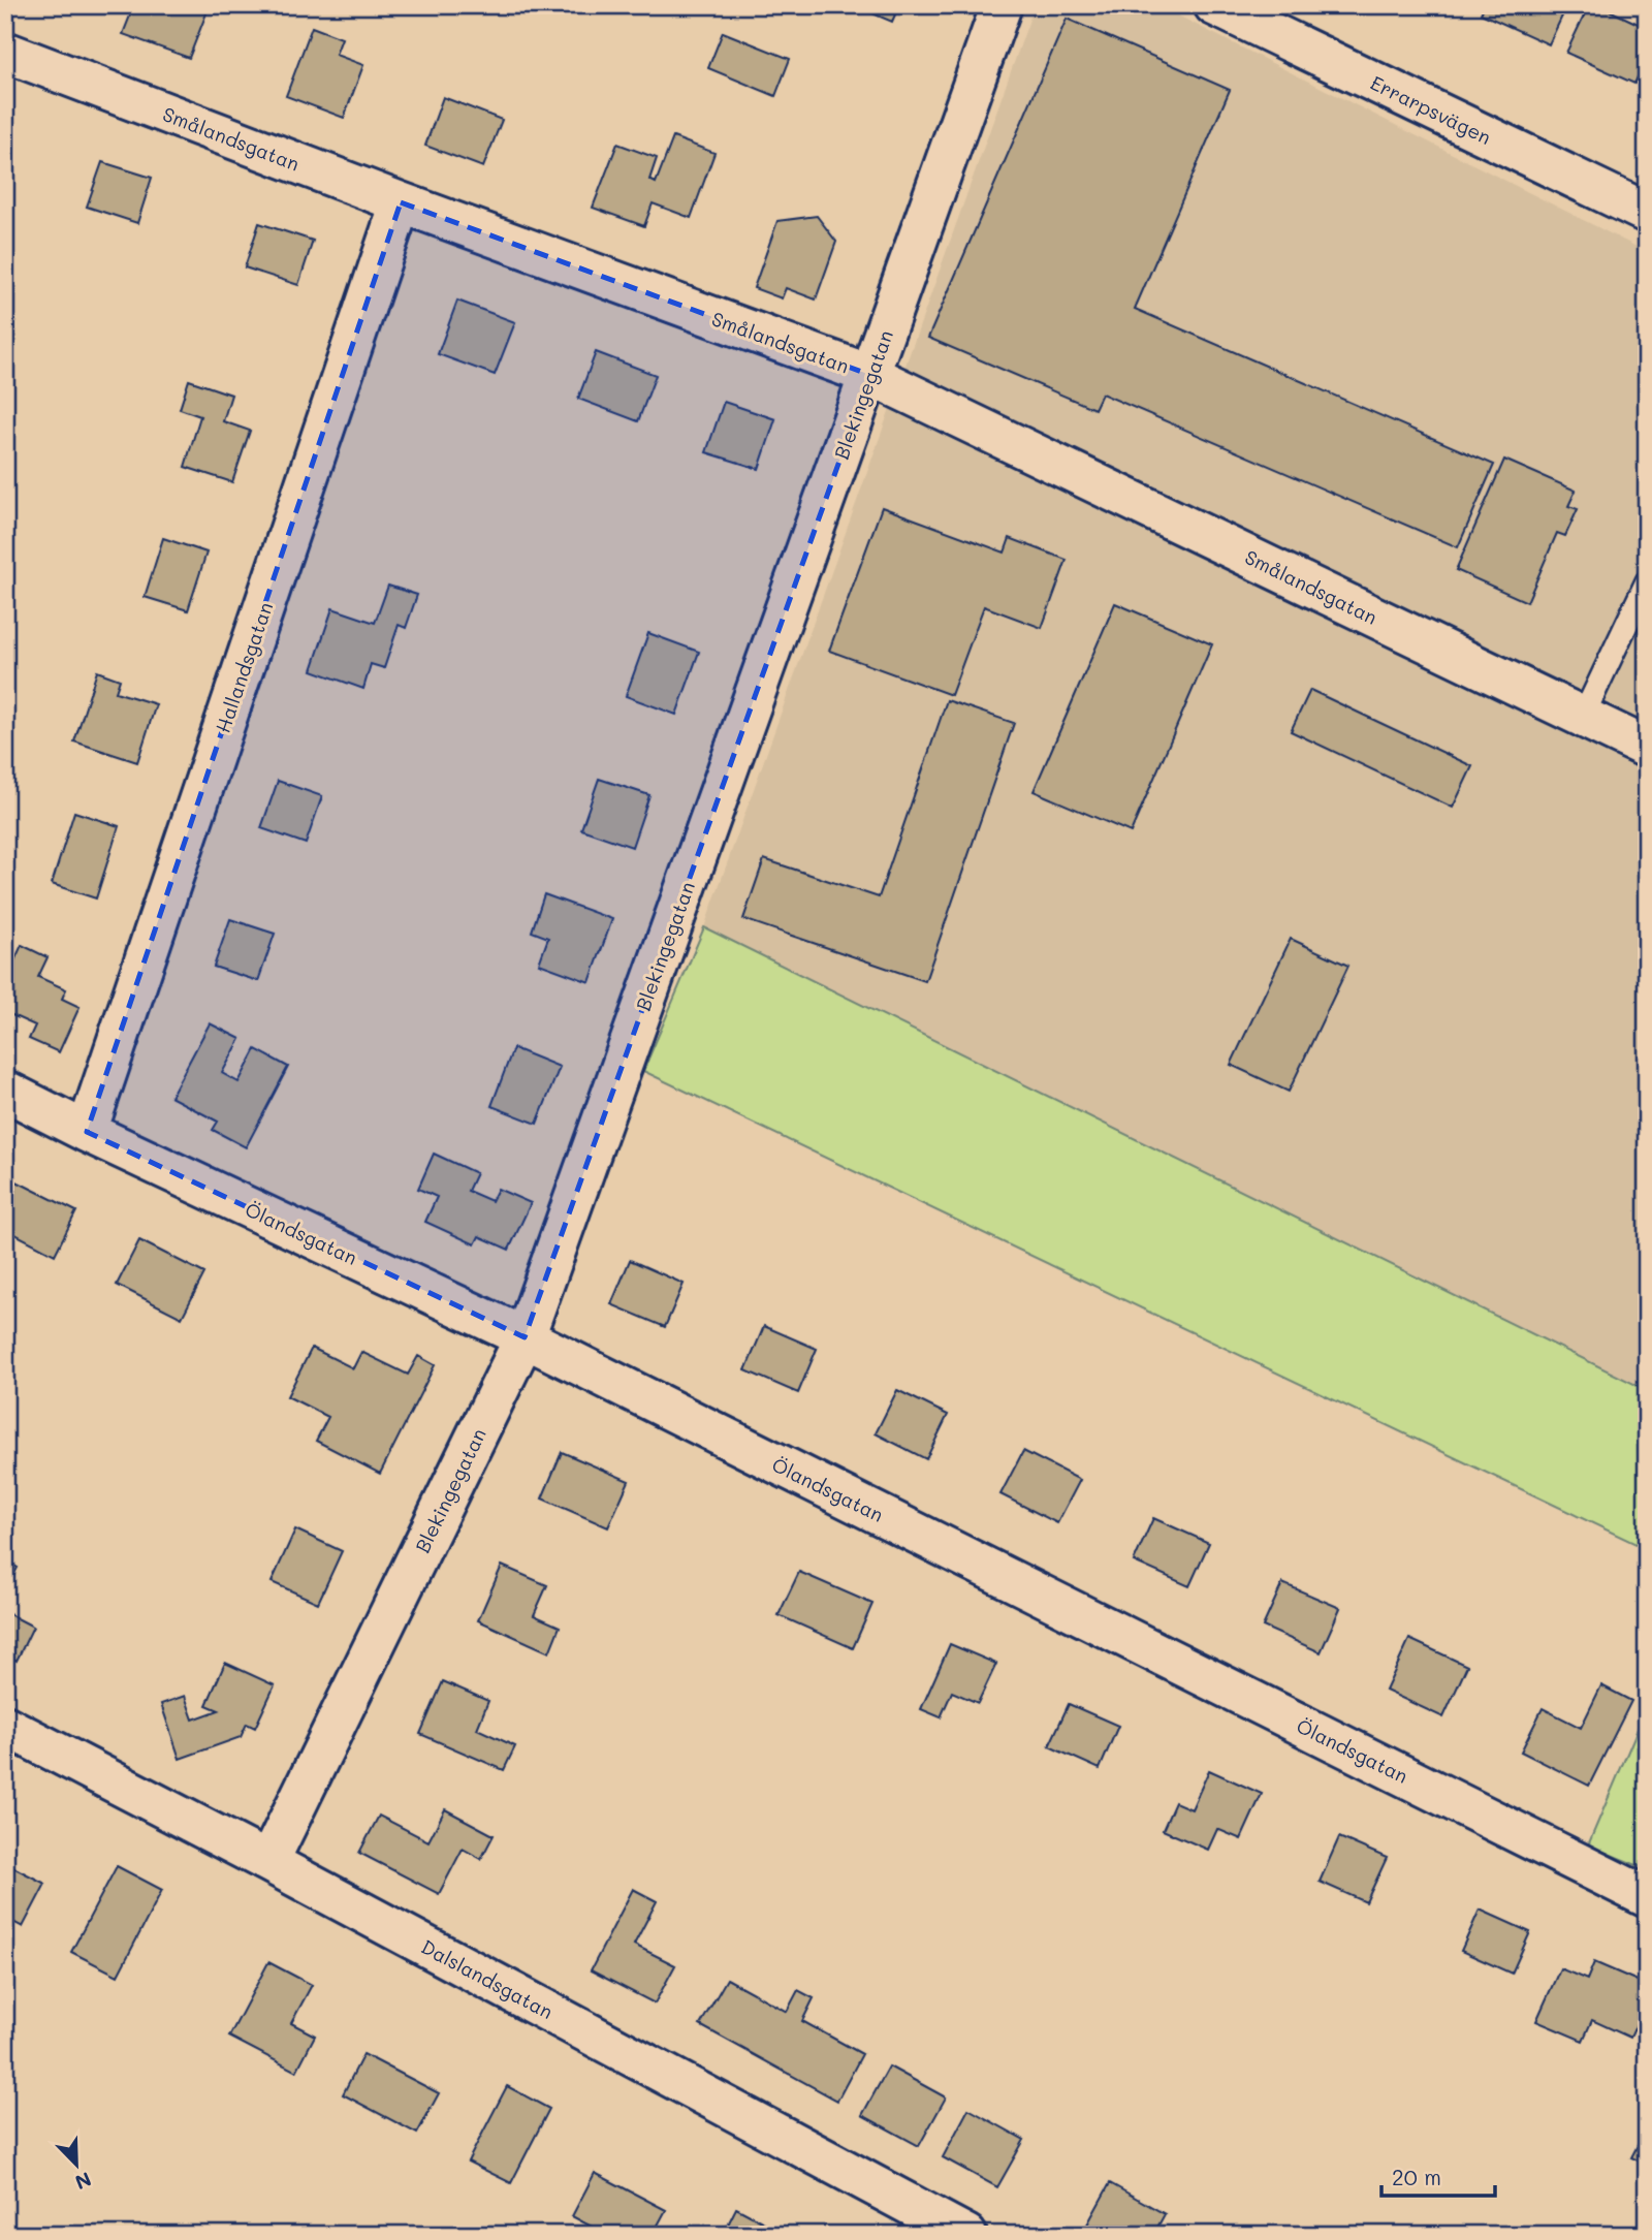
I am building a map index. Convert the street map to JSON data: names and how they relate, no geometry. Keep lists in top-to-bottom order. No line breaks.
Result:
{"streets":{"street":["Errarpsvägen","Smålandsgatan","Blekingegatan","Hallandsgatan","Ölandsgatan","Dalslandsgatan"]},"crossings":[["Smålandsgatan","Blekingegatan"],["Smålandsgatan","Hallandsgatan"],["Blekingegatan","Ölandsgatan"],["Blekingegatan","Dalslandsgatan"],["Hallandsgatan","Ölandsgatan"]],"scale_bar":"20 m","north":"bottom right"}
